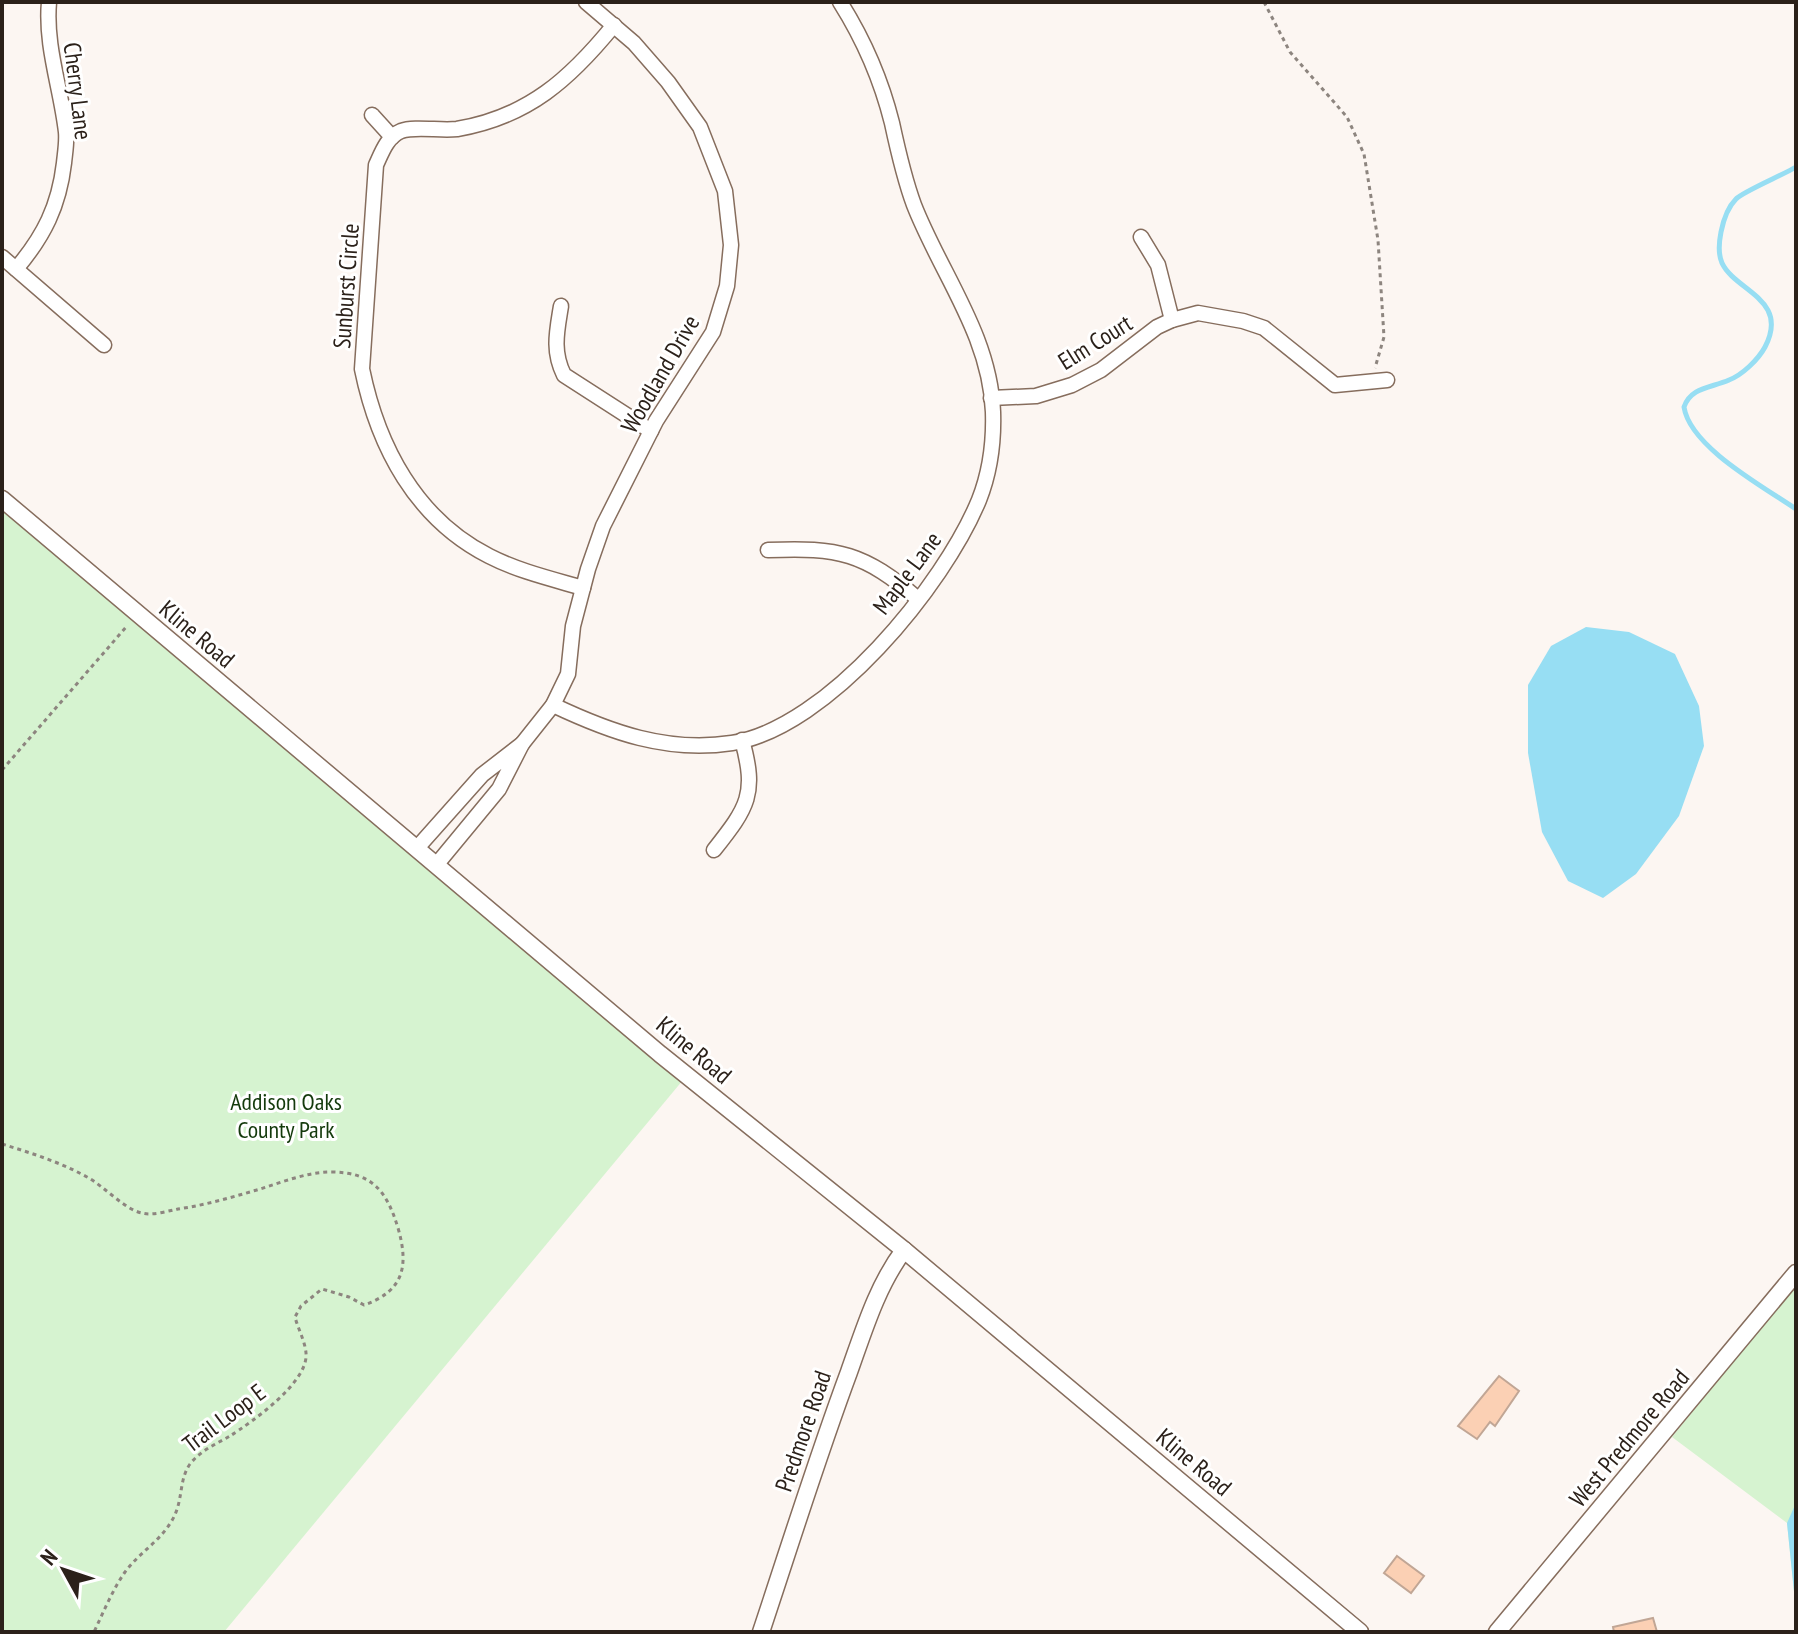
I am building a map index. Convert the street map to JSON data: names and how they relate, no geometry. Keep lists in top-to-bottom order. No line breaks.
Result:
{"streets":{"street":["Cherry Lane","Sunburst Circle","Elm Court","Woodland Drive","Maple Lane","Kline Road","Predmore Road","West Predmore Road"],"path":["Trail Loop E"]},"crossings":[["Sunburst Circle","Woodland Drive"],["Elm Court","Maple Lane"],["Woodland Drive","Maple Lane"],["Woodland Drive","Kline Road"],["Kline Road","Predmore Road"]],"parks":["Addison Oaks County Park"],"north":"top left"}
